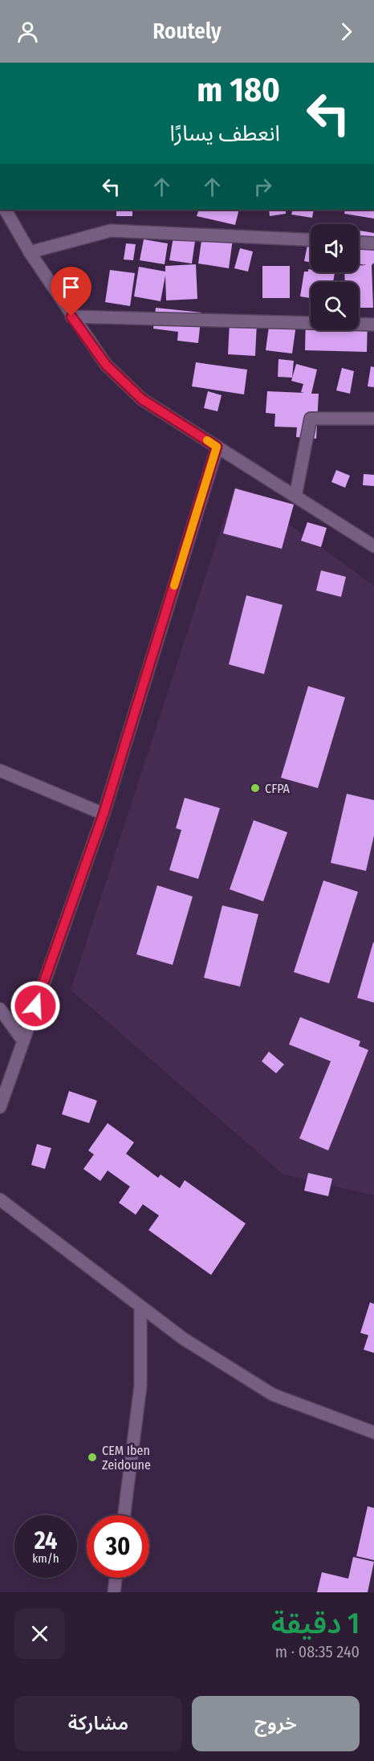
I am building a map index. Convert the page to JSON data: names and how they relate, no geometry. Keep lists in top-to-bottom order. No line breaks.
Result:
{"places":["CFPA","CEM Iben Zeidoune"],"page":{"header":"Routely","turn":["180 m","انعطف يسارًا"],"speed":"24 km/h","limit":"30","heading":["1 دقيقة","240 m · 08:35"],"buttons":["خروج","مشاركة"]}}
